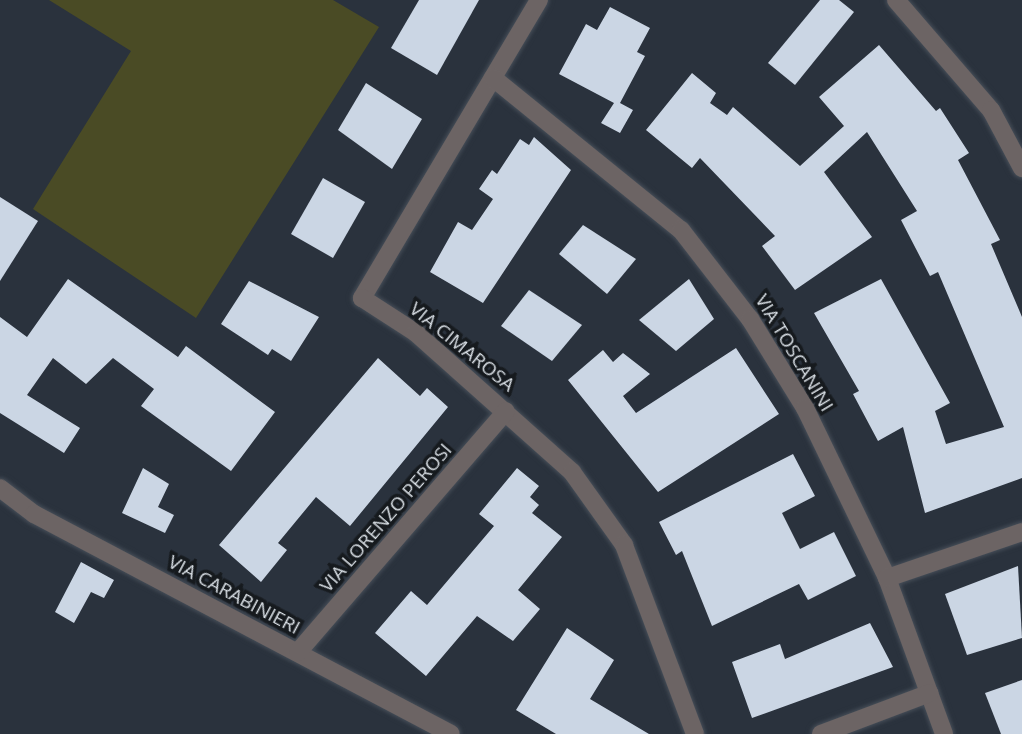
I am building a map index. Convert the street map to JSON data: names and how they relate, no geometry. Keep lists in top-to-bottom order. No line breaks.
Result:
{"streets":{"street":["VIA CIMAROSA","VIA TOSCANINI","VIA LORENZO PEROSI","VIA CARABINIERI"]},"crossings":[["VIA CIMAROSA","VIA TOSCANINI"],["VIA CIMAROSA","VIA LORENZO PEROSI"],["VIA LORENZO PEROSI","VIA CARABINIERI"]]}
